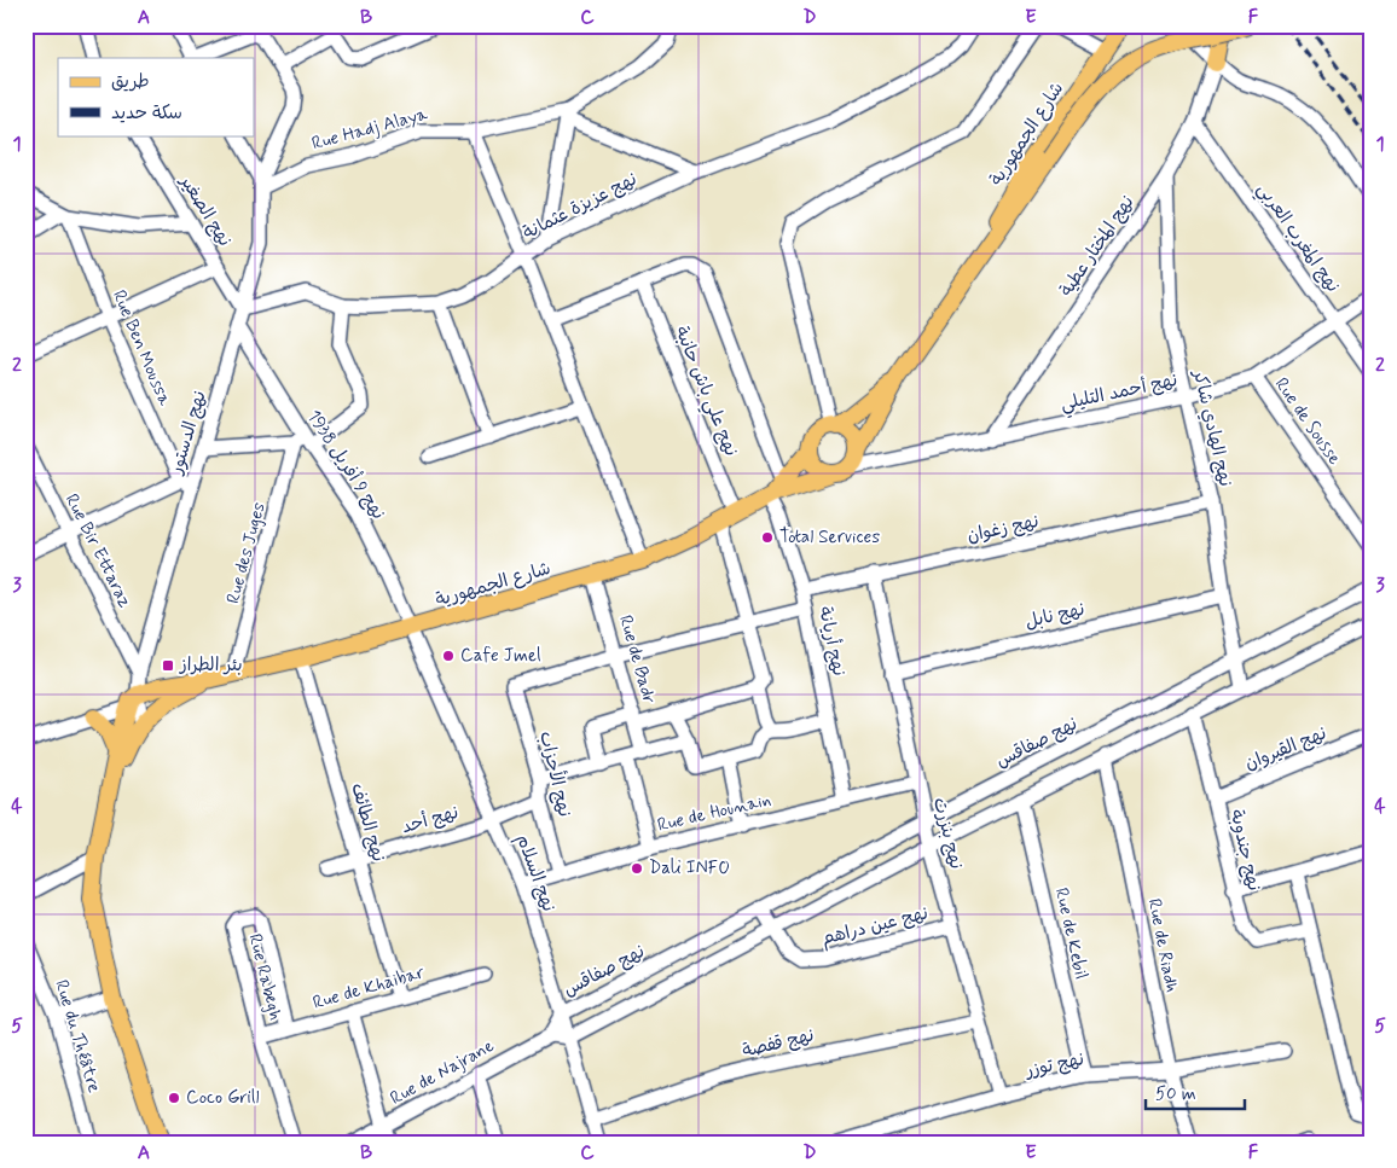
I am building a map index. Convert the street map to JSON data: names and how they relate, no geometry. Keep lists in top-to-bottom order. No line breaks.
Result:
{"streets":{"main road":["شارع الجمهورية"],"street":["Rue Hadj Alaya","نهج عزيزة عثمانة","نهج الصغير","نهج المغرب العربي","نهج المختار عطية","Rue Ben Moussa","نهج علي باش حانبة","نهج أحمد التليلي","Rue de Sousse","نهج الهادي شاكر","نهج الدستور","نهج 9 أفريل 1938","نهج زغوان","Rue Bir Ettaraz","Rue des Juges","نهج نابل","نهج أريانة","Rue de Badr","نهج صفاقس","نهج القيروان","نهج الأحزاب","Rue de Hounain","نهج أحد","نهج الطائف","نهج بنزرت","نهج جندوبة","نهج السلام","نهج عين دراهم","Rue de Kebil","Rue de Riadh","Rue Rabegh","Rue de Khaibar","Rue du Théâtre","نهج قفصة","نهج توزر","Rue de Najrane"]},"crossings":[["Rue Hadj Alaya","نهج الدستور"],["شارع الجمهورية","نهج علي باش حانبة"],["شارع الجمهورية","نهج 9 أفريل 1938"],["شارع الجمهورية","Rue des Juges"],["شارع الجمهورية","نهج أريانة"],["شارع الجمهورية","Rue de Badr"],["شارع الجمهورية","نهج الطائف"],["شارع الجمهورية","نهج السلام"],["نهج عزيزة عثمانة","نهج الصغير"],["نهج عزيزة عثمانة","نهج الدستور"],["نهج الصغير","نهج الدستور"],["نهج المغرب العربي","نهج المختار عطية"],["نهج المغرب العربي","نهج أحمد التليلي"],["نهج المختار عطية","نهج أحمد التليلي"],["نهج المختار عطية","نهج الهادي شاكر"],["Rue Ben Moussa","نهج الدستور"],["نهج علي باش حانبة","نهج أريانة"],["نهج أحمد التليلي","Rue de Sousse"],["نهج أحمد التليلي","نهج الهادي شاكر"],["نهج الهادي شاكر","نهج زغوان"],["نهج الهادي شاكر","نهج نابل"],["نهج الهادي شاكر","نهج صفاقس"],["نهج الدستور","نهج 9 أفريل 1938"],["نهج الدستور","Rue Bir Ettaraz"],["نهج 9 أفريل 1938","Rue des Juges"],["نهج 9 أفريل 1938","نهج السلام"],["نهج زغوان","نهج أريانة"],["نهج زغوان","نهج بنزرت"],["نهج نابل","نهج بنزرت"],["نهج أريانة","Rue de Hounain"],["Rue de Badr","نهج الأحزاب"],["نهج صفاقس","نهج بنزرت"],["نهج صفاقس","نهج السلام"],["نهج صفاقس","نهج عين دراهم"],["نهج صفاقس","Rue de Najrane"],["نهج القيروان","نهج جندوبة"],["نهج الأحزاب","Rue de Hounain"],["نهج الأحزاب","نهج أحد"],["Rue de Hounain","نهج بنزرت"],["Rue de Hounain","نهج السلام"],["نهج أحد","نهج الطائف"],["نهج أحد","نهج السلام"],["نهج الطائف","Rue de Khaibar"],["نهج بنزرت","نهج عين دراهم"],["نهج بنزرت","نهج قفصة"],["نهج بنزرت","نهج توزر"],["نهج السلام","نهج قفصة"],["Rue de Kebil","نهج توزر"],["Rue de Riadh","نهج توزر"],["Rue Rabegh","Rue de Khaibar"]],"places":{"other":["Total Services","Cafe Jmel","Dali INFO","Coco Grill"],"transit":["بئر الطراز"]},"legend":["طريق","سكة حديد"],"scale_bar":"50 m","grid":{"columns":["A","B","C","D","E","F"],"rows":["1","2","3","4","5"]}}
